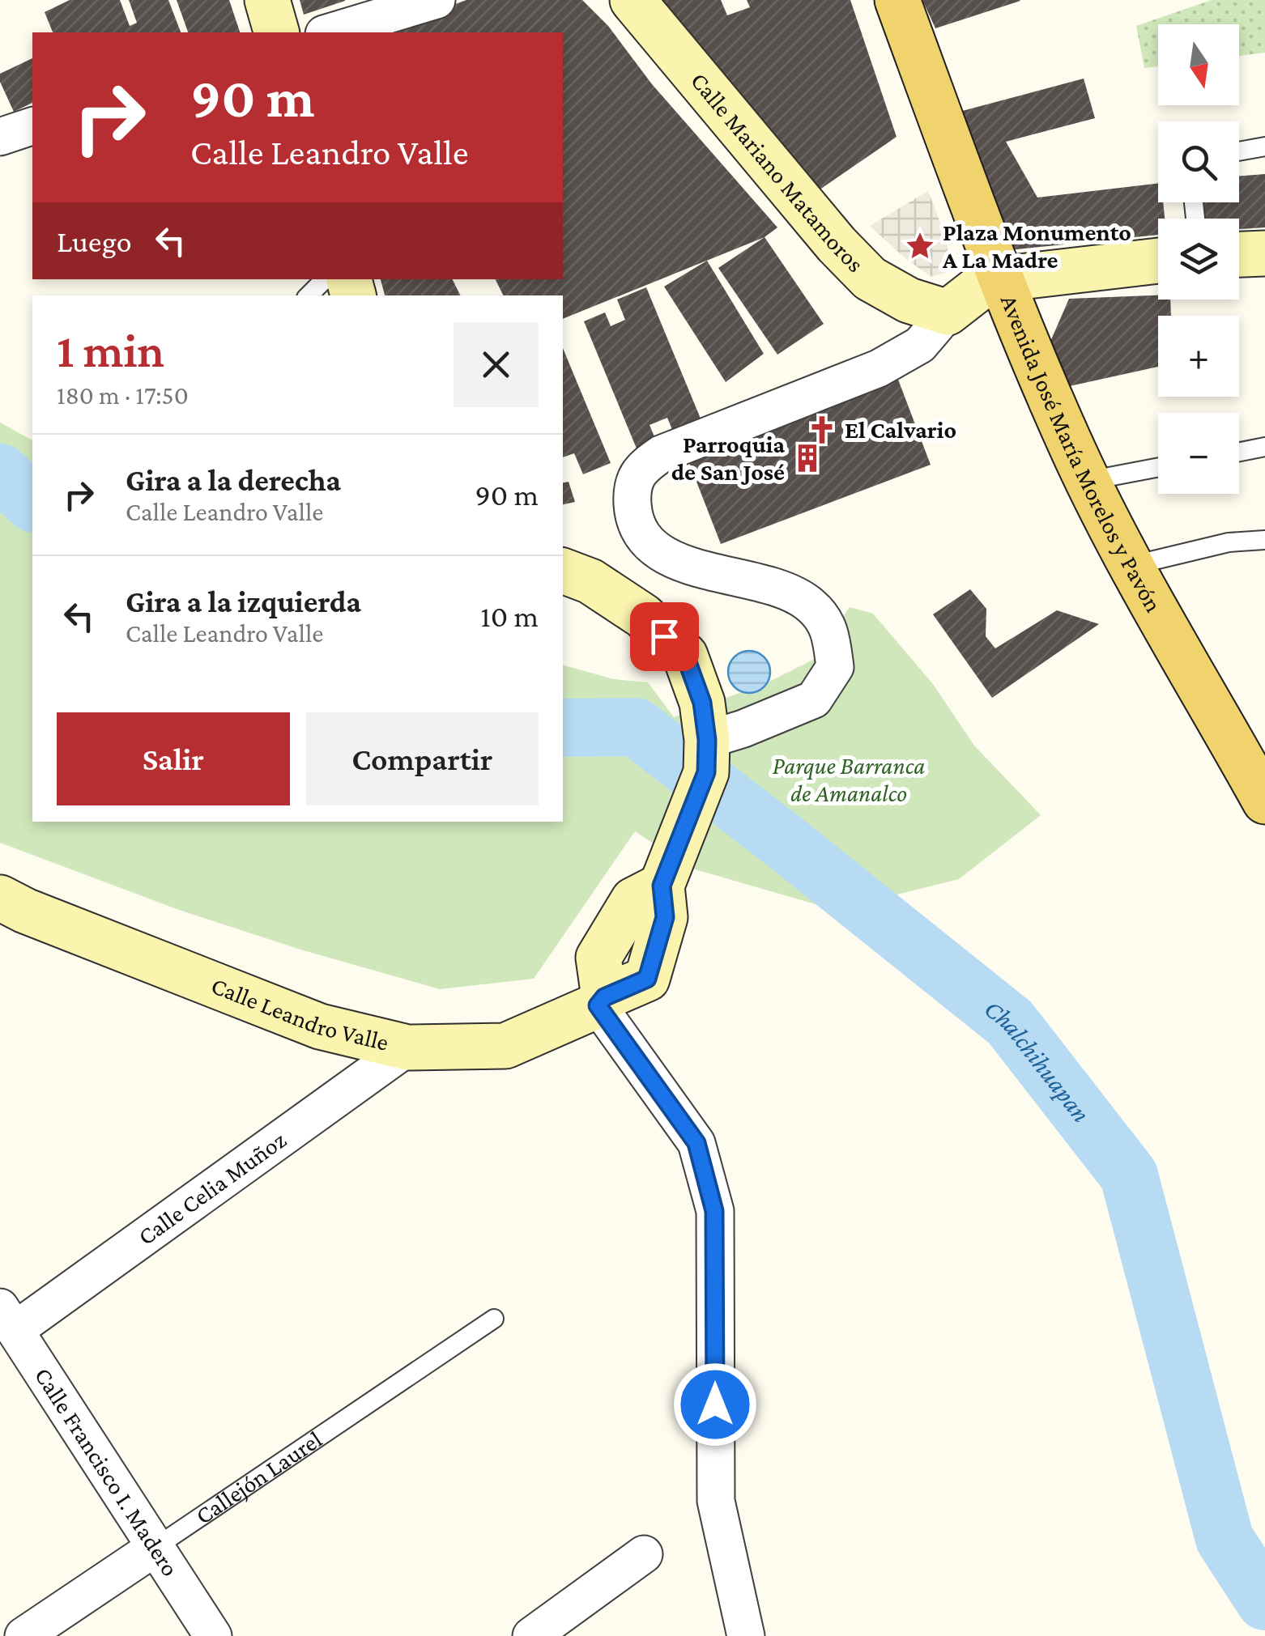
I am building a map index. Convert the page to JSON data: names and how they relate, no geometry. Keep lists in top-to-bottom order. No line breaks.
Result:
{"streets":{"main road":["Avenida José María Morelos y Pavón"],"street":["Calle Mariano Matamoros","Calle Leandro Valle","Calle Celia Muñoz","Calle Francisco I. Madero","Callejón Laurel"]},"crossings":[["Calle Leandro Valle","Calle Celia Muñoz"],["Calle Celia Muñoz","Calle Francisco I. Madero"],["Calle Francisco I. Madero","Callejón Laurel"]],"water":["Chalchihuapan"],"parks":["Parque Barranca de Amanalco"],"places":{"place":["Plaza Monumento A La Madre"],"church":["El Calvario"],"building":["Parroquia de San José"]},"north":"bottom","page":{"map_buttons":["+","−"],"turn":["90 m","Calle Leandro Valle"],"then":"Luego","heading":["1 min","180 m · 17:50"],"list":[{"name":"Gira a la derecha","note":"Calle Leandro Valle","value":"90 m"},{"name":"Gira a la izquierda","note":"Calle Leandro Valle","value":"10 m"}],"buttons":["Salir","Compartir"]}}
